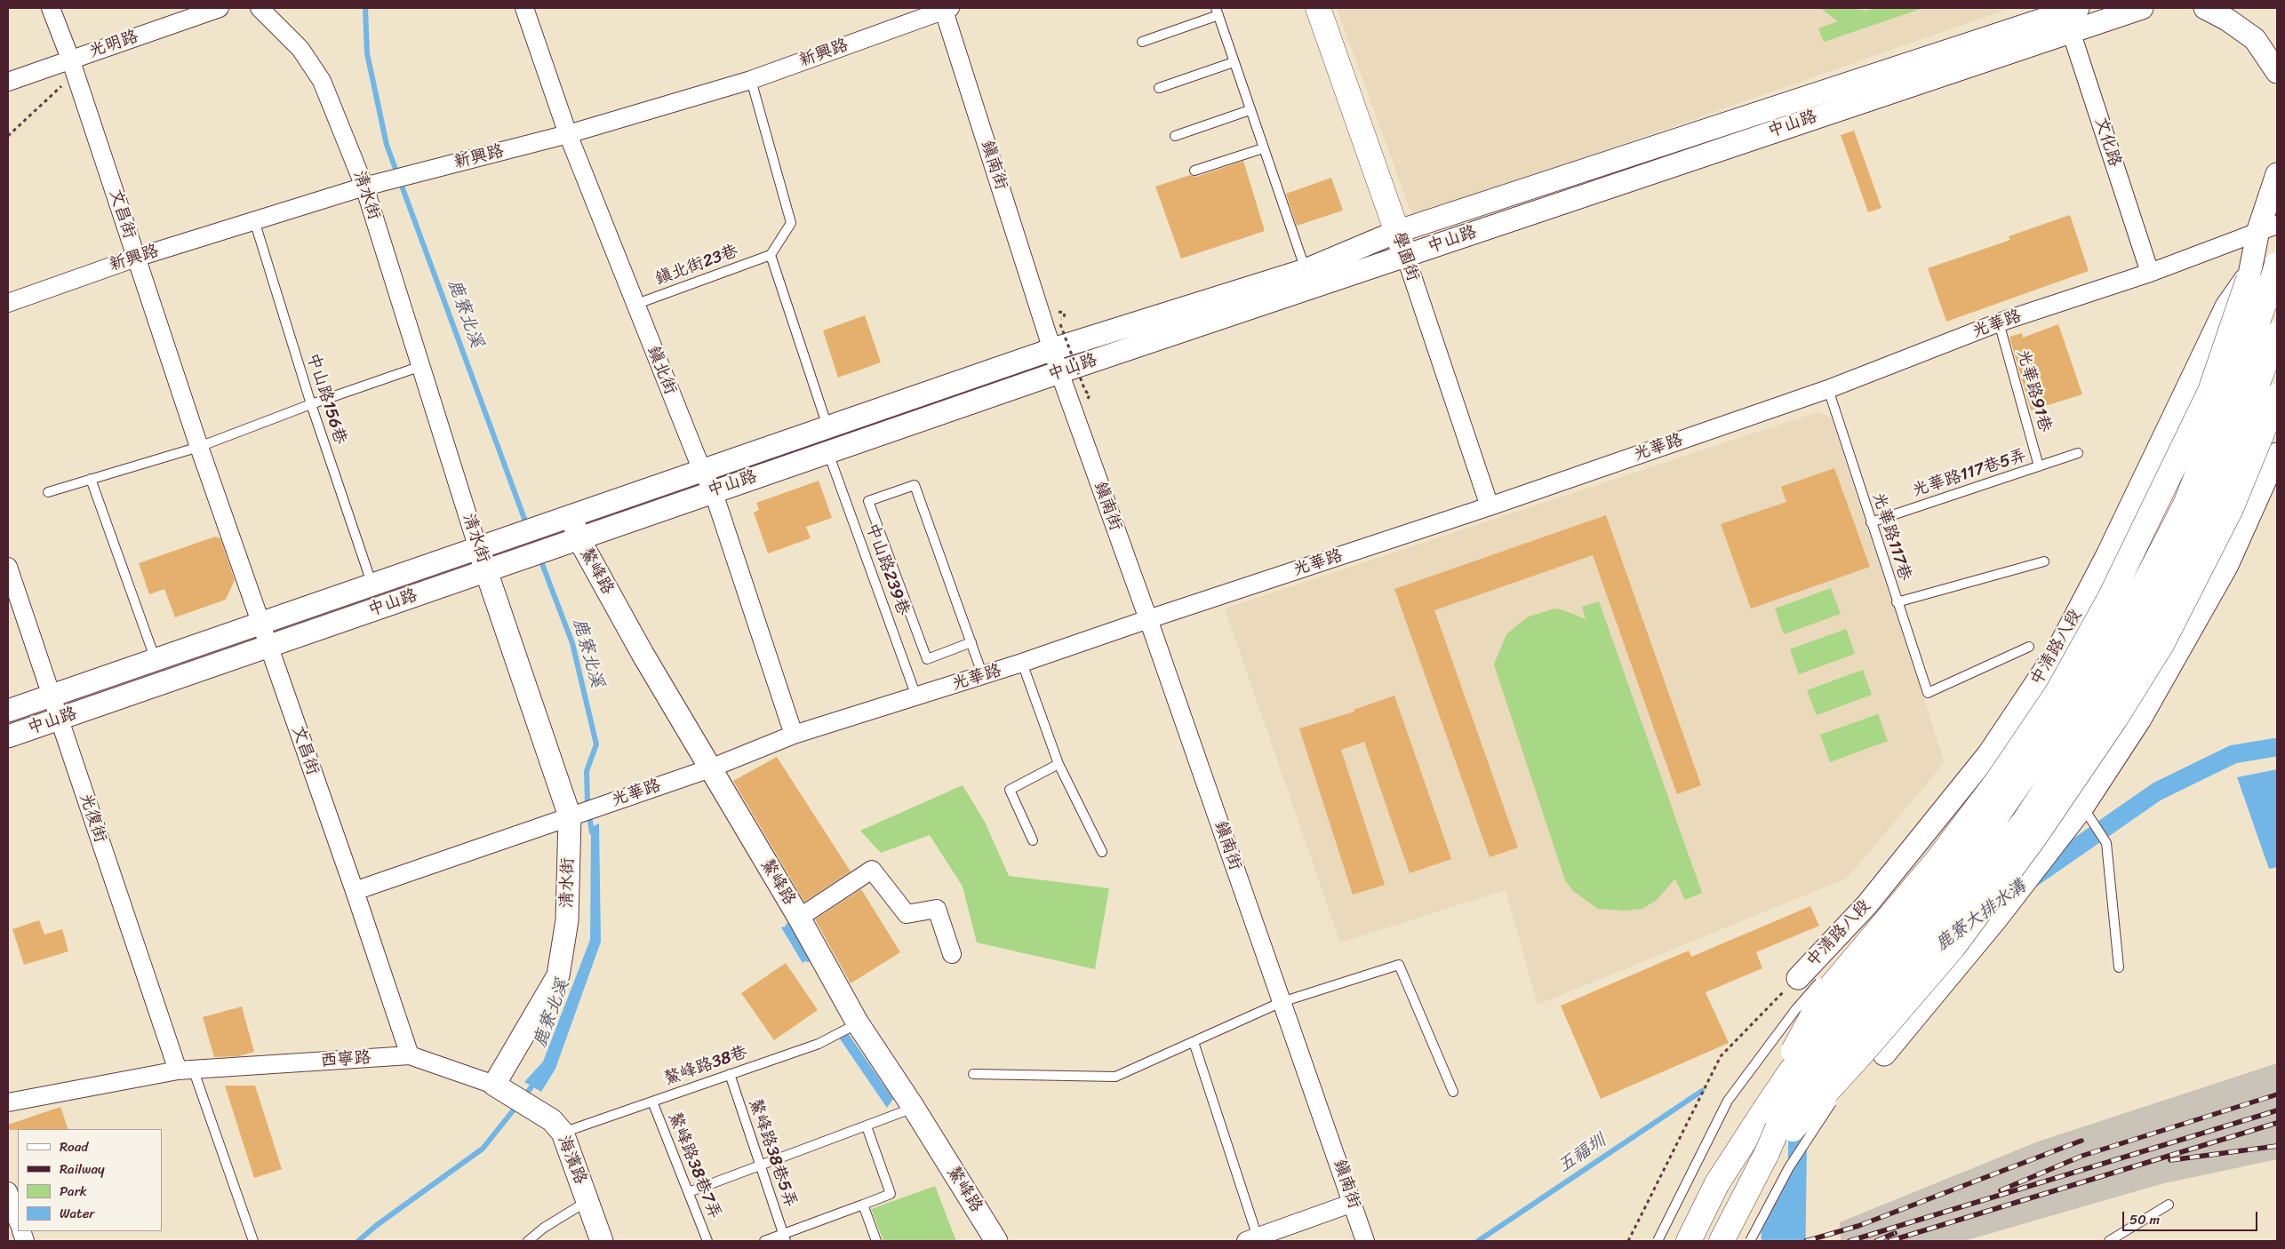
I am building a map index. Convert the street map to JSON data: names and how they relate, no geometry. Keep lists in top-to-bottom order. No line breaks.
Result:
{"streets":{"main road":["學園街"],"street":["光明路","新興路","中山路","文化路","鎮南街","清水街","文昌街","光華路","鎮北街","鰲峰路","中清路八段","光復街","西寧路","海濱路"],"lane":["鎮北街23巷","光華路91巷","中山路156巷","光華路117巷5弄","光華路117巷","中山路239巷","鰲峰路38巷","鰲峰路38巷5弄","鰲峰路38巷7弄"]},"crossings":[["光明路","文昌街"],["新興路","鎮南街"],["新興路","清水街"],["新興路","文昌街"],["新興路","鎮北街"],["新興路","中山路156巷"],["中山路","文化路"],["中山路","鎮南街"],["中山路","清水街"],["中山路","文昌街"],["中山路","學園街"],["中山路","鎮北街"],["中山路","中山路156巷"],["中山路","中山路239巷"],["中山路","鰲峰路"],["中山路","光復街"],["文化路","光華路"],["鎮南街","光華路"],["清水街","光華路"],["清水街","西寧路"],["清水街","海濱路"],["文昌街","光華路"],["文昌街","西寧路"],["學園街","光華路"],["鎮北街23巷","鎮北街"],["光華路","鎮北街"],["光華路","光華路91巷"],["光華路","光華路117巷"],["光華路","中山路239巷"],["光華路","鰲峰路"],["光華路","中清路八段"],["光華路91巷","光華路117巷5弄"],["光華路117巷5弄","光華路117巷"],["鰲峰路","鰲峰路38巷"],["光復街","西寧路"],["西寧路","海濱路"],["鰲峰路38巷","鰲峰路38巷5弄"],["鰲峰路38巷","海濱路"],["鰲峰路38巷","鰲峰路38巷7弄"]],"water":["鹿寮北溪","鹿寮大排水溝","五福圳"],"legend":["Road","Railway","Park","Water"],"scale_bar":"50 m"}
